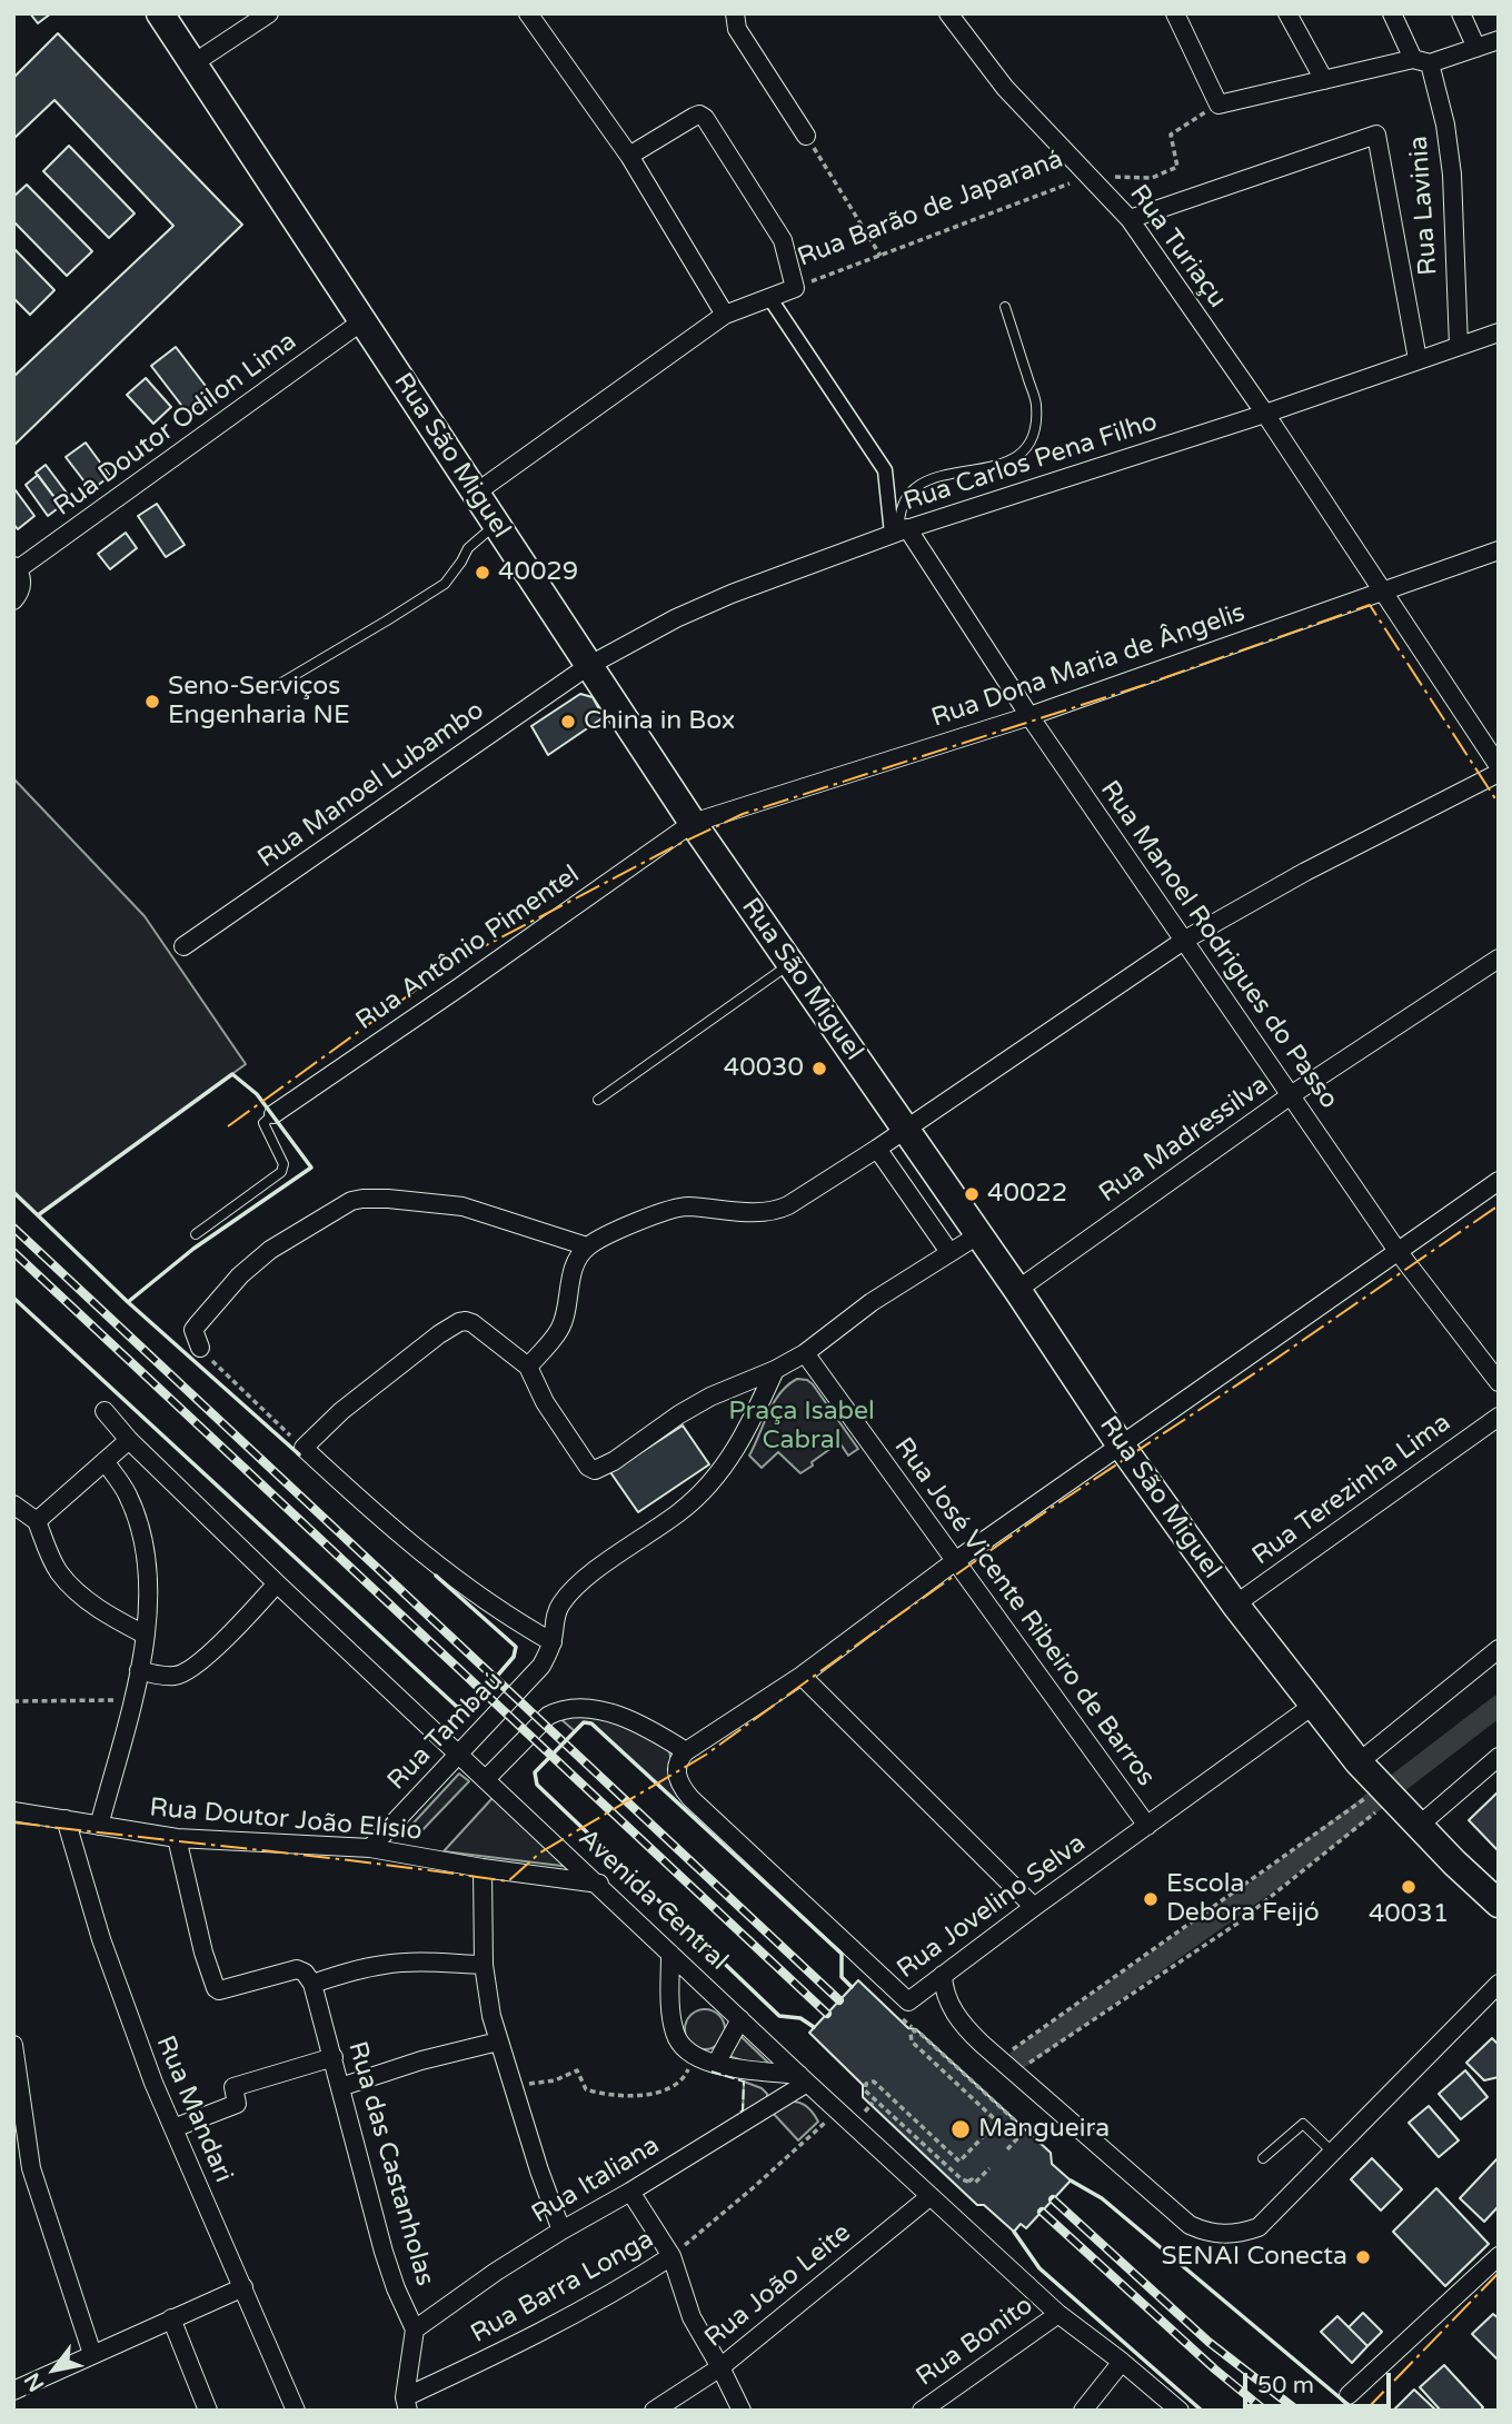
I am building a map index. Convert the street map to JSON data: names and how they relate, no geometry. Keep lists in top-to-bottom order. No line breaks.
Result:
{"streets":{"main road":["Rua São Miguel"],"street":["Rua Lavinia","Rua Barão de Japaraná","Rua Turiaçu","Rua Doutor Odilon Lima","Rua Carlos Pena Filho","Rua Dona Maria de Ângelis","Rua Manoel Lubambo","Rua Manoel Rodrigues do Passo","Rua Antônio Pimentel","Rua Madressilva","Rua Terezinha Lima","Rua José Vicente Ribeiro de Barros","Rua Tambaú","Rua Doutor João Elísio","Avenida Central","Rua Jovelino Selva","Rua Mandari","Rua das Castanholas","Rua Italiana","Rua João Leite","Rua Barra Longa","Rua Bonito"]},"crossings":[["Rua Lavinia","Rua Carlos Pena Filho"],["Rua Barão de Japaraná","Rua Turiaçu"],["Rua Barão de Japaraná","Rua São Miguel"],["Rua Barão de Japaraná","Rua Manoel Rodrigues do Passo"],["Rua Turiaçu","Rua Carlos Pena Filho"],["Rua Turiaçu","Rua Dona Maria de Ângelis"],["Rua Doutor Odilon Lima","Rua São Miguel"],["Rua São Miguel","Rua Carlos Pena Filho"],["Rua São Miguel","Rua Dona Maria de Ângelis"],["Rua São Miguel","Rua Manoel Lubambo"],["Rua São Miguel","Rua Antônio Pimentel"],["Rua São Miguel","Rua Madressilva"],["Rua São Miguel","Rua Terezinha Lima"],["Rua São Miguel","Rua Jovelino Selva"],["Rua Carlos Pena Filho","Rua Manoel Lubambo"],["Rua Carlos Pena Filho","Rua Manoel Rodrigues do Passo"],["Rua Dona Maria de Ângelis","Rua Manoel Rodrigues do Passo"],["Rua Dona Maria de Ângelis","Rua Antônio Pimentel"],["Rua Manoel Rodrigues do Passo","Rua Madressilva"],["Rua José Vicente Ribeiro de Barros","Rua Jovelino Selva"],["Rua Tambaú","Rua Doutor João Elísio"],["Rua Tambaú","Avenida Central"],["Rua Doutor João Elísio","Avenida Central"],["Rua Doutor João Elísio","Rua Mandari"],["Avenida Central","Rua Italiana"],["Avenida Central","Rua João Leite"],["Avenida Central","Rua Barra Longa"],["Avenida Central","Rua Bonito"],["Rua das Castanholas","Rua Italiana"]],"parks":["Praça Isabel Cabral"],"places":["40029","Seno-Serviços Engenharia NE","China in Box","40030","40022","40031","Escola Debora Feijó","Mangueira","SENAI Conecta"],"scale_bar":"50 m","north":"bottom left"}
